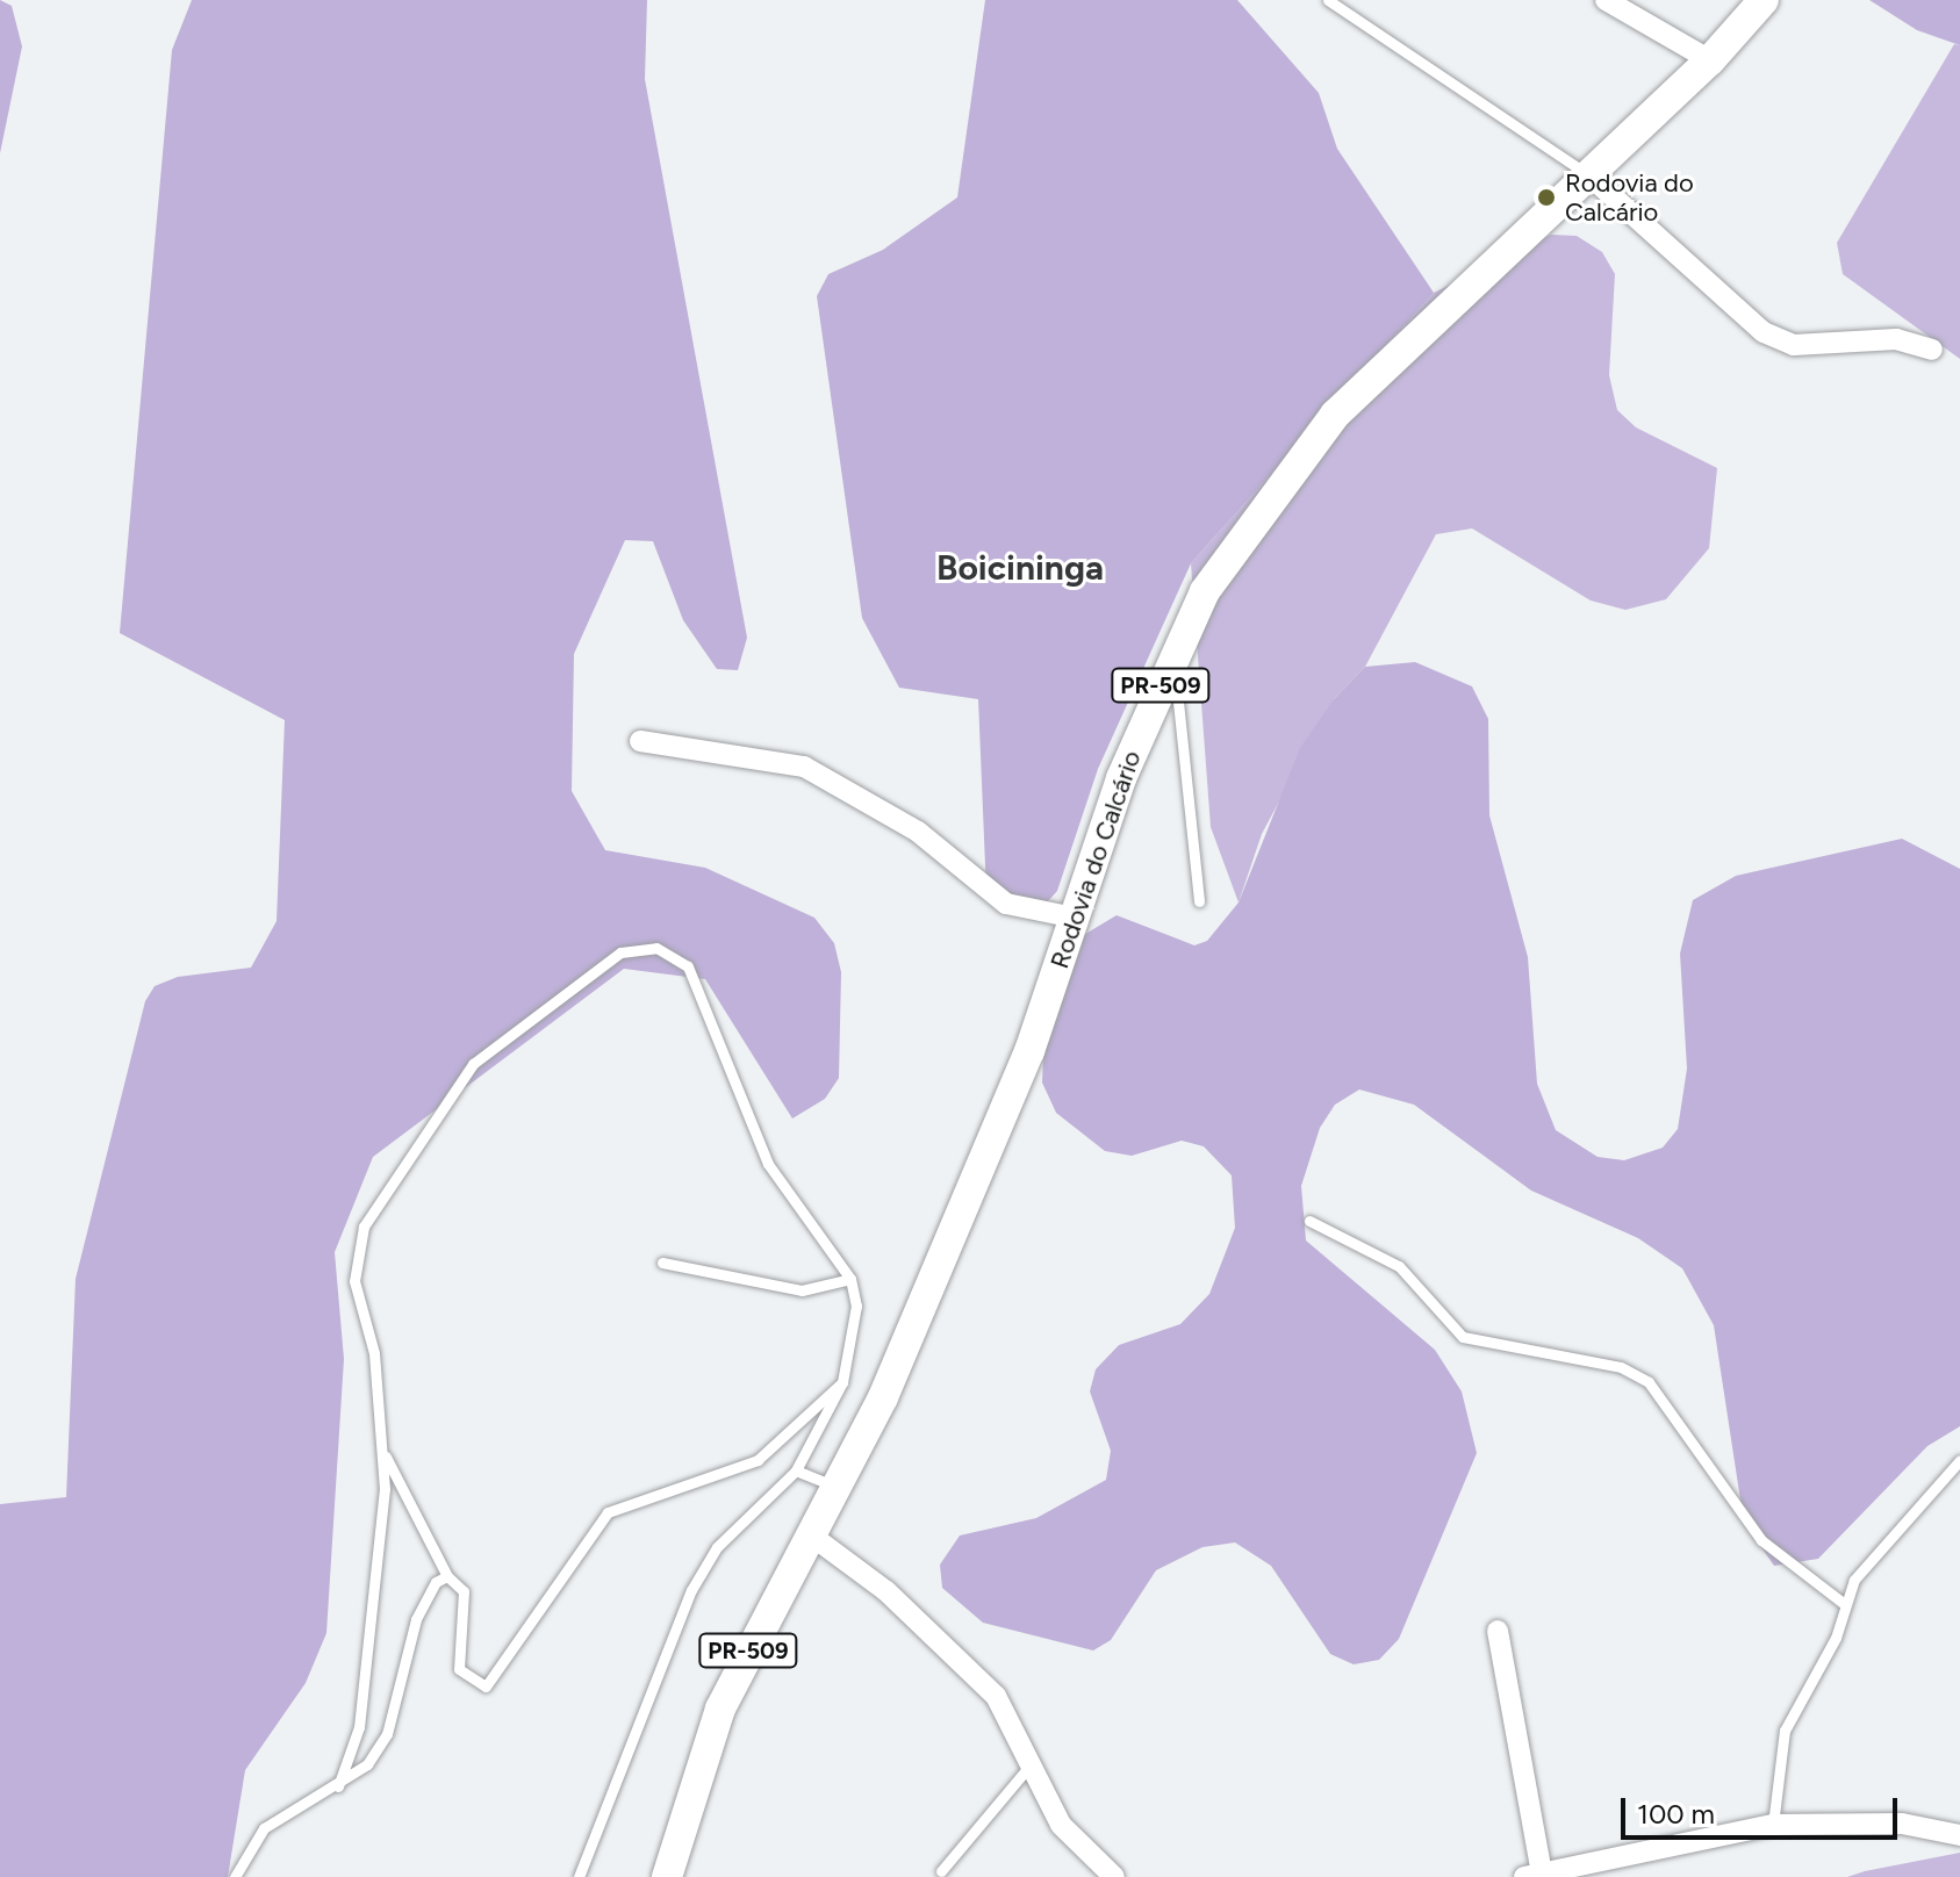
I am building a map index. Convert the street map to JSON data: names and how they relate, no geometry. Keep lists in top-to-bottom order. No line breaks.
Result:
{"streets":{"main road":["PR-509","Rodovia do Calcário"]},"districts":["Boicininga"],"places":["Rodovia do Calcário"],"scale_bar":"100 m"}
